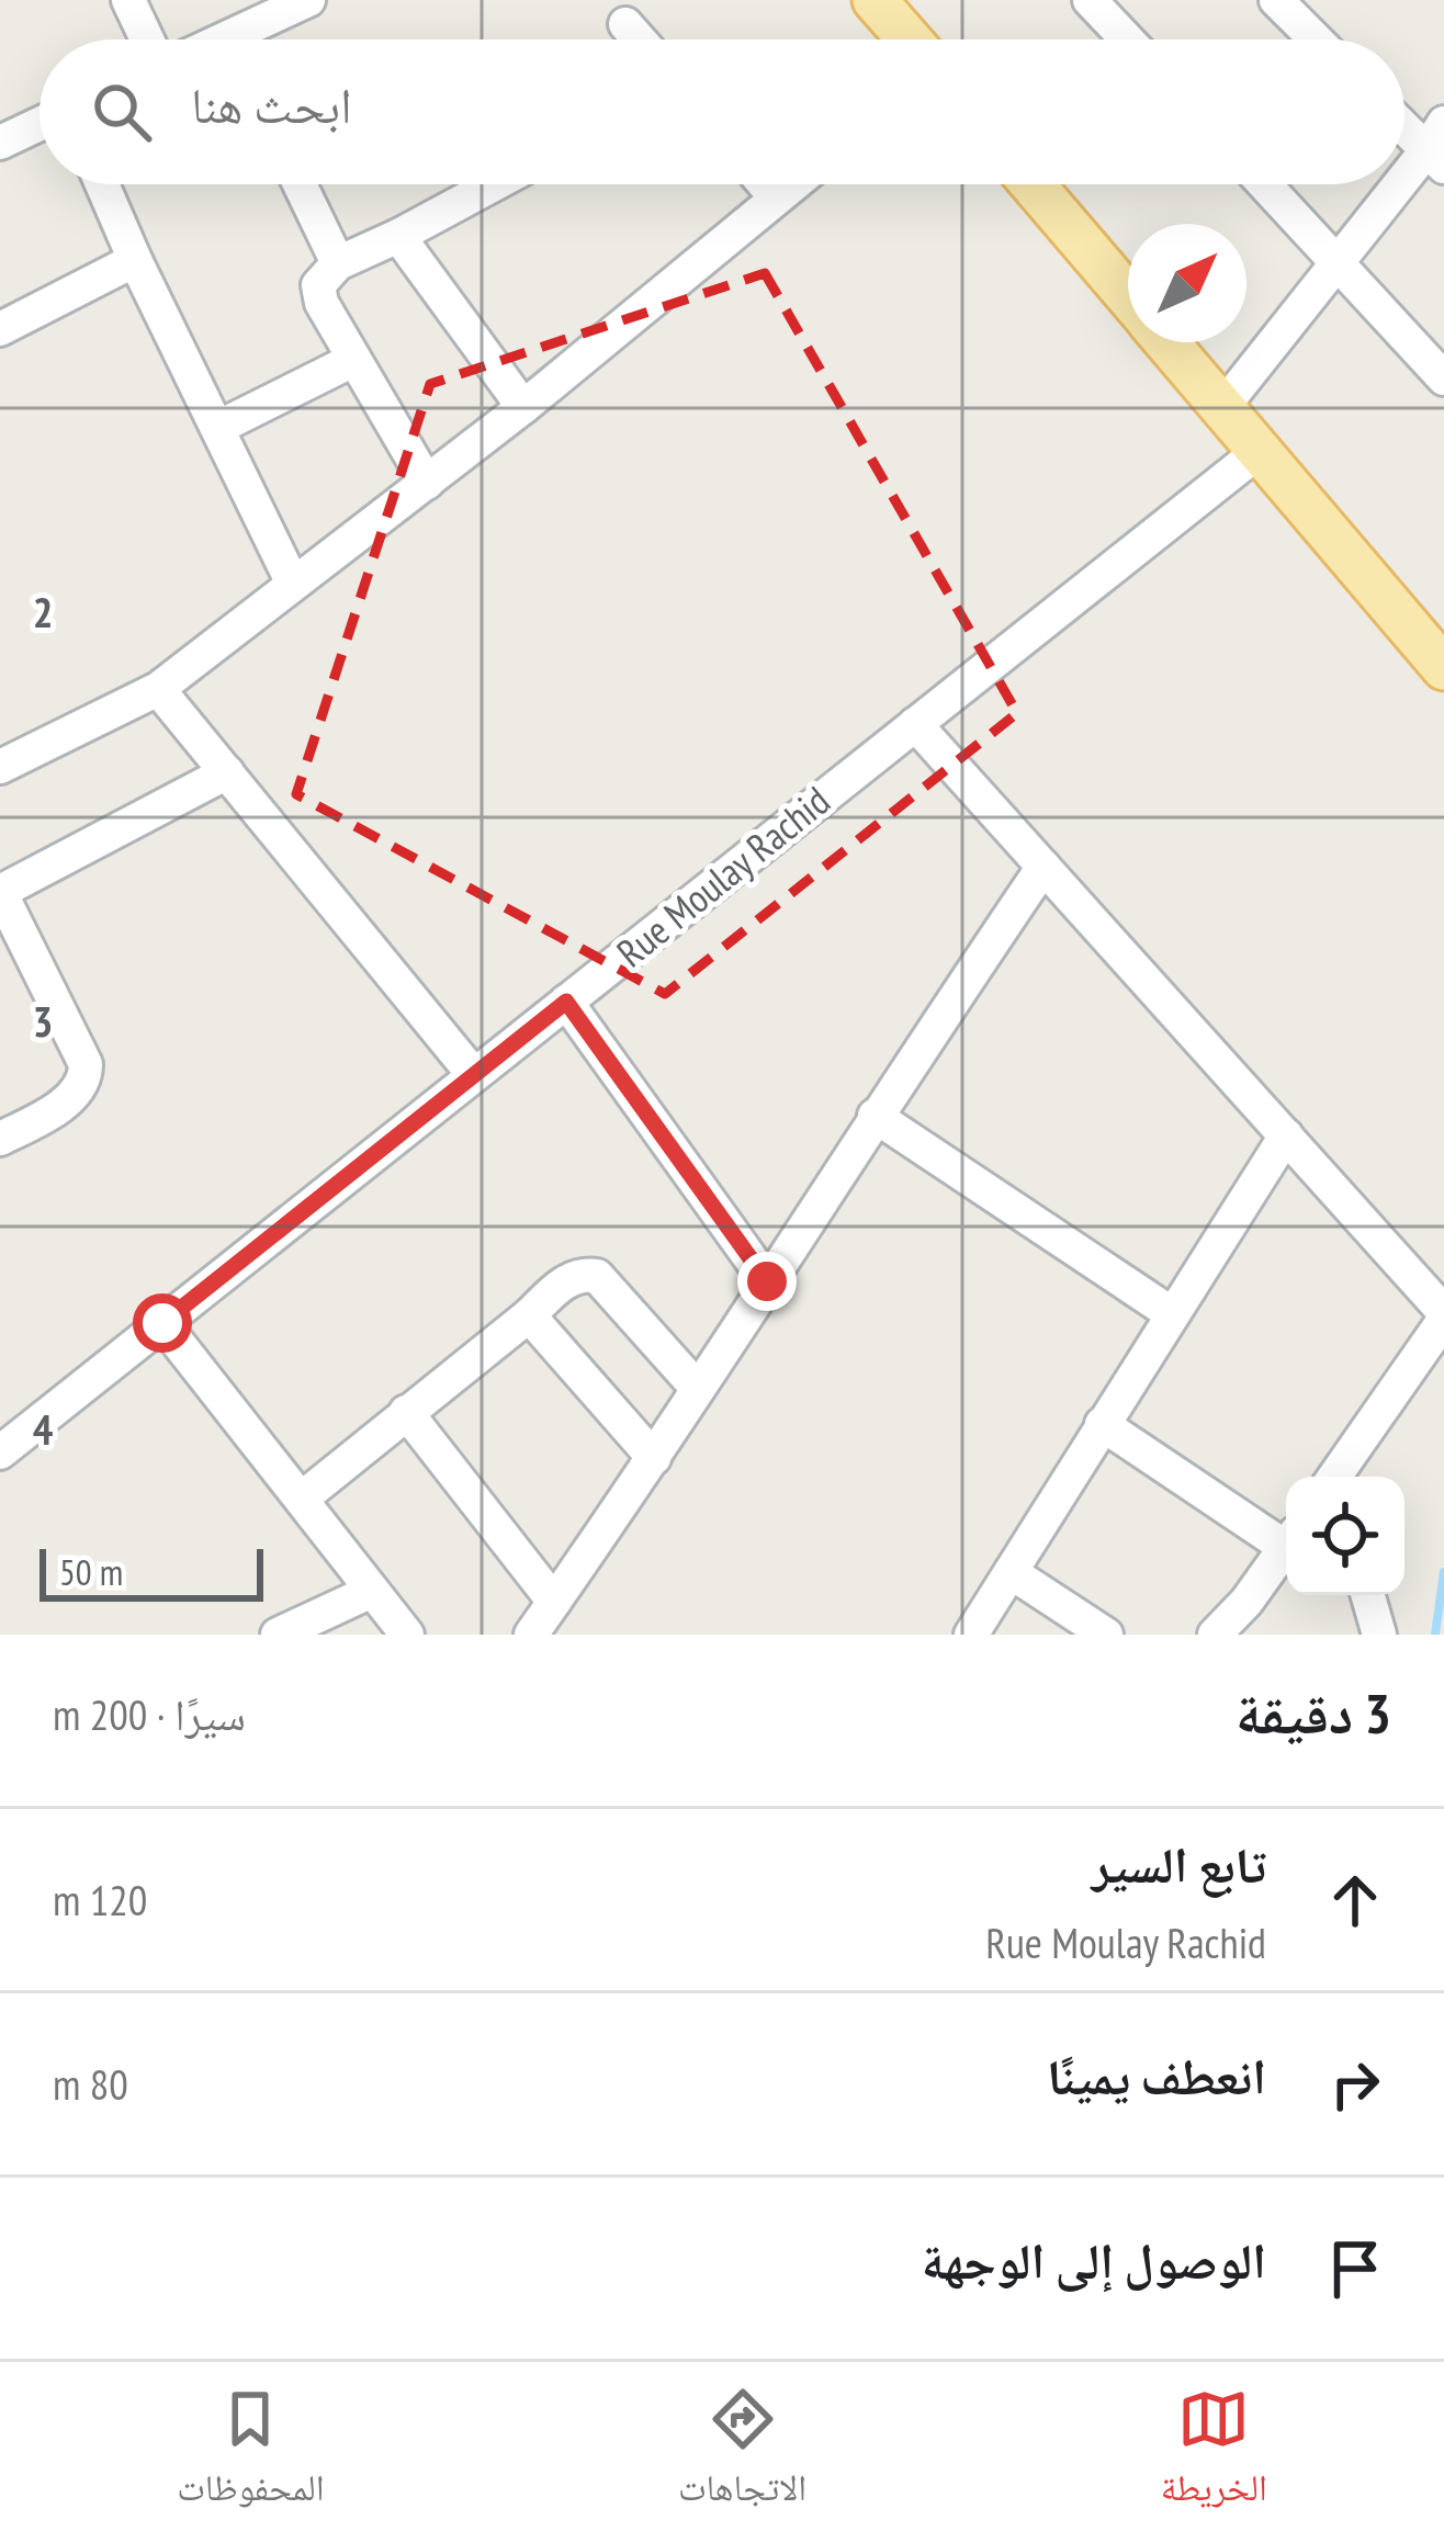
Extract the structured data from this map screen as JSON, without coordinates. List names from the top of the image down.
{
  "streets": {
    "street": ["Rue Moulay Rachid"]
  },
  "scale_bar": "50 m",
  "north": "top right",
  "page": {
    "search": "ابحث هنا",
    "scale": "50 m",
    "heading": ["3 دقيقة", "سيرًا · 200 m"],
    "list": [
      ["تابع السير", "Rue Moulay Rachid", "120 m"],
      ["انعطف يمينًا", "80 m"],
      "الوصول إلى الوجهة"
    ],
    "nav": ["الخريطة", "الاتجاهات", "المحفوظات"]
  },
  "grid": {
    "rows": ["2", "3", "4"]
  }
}
